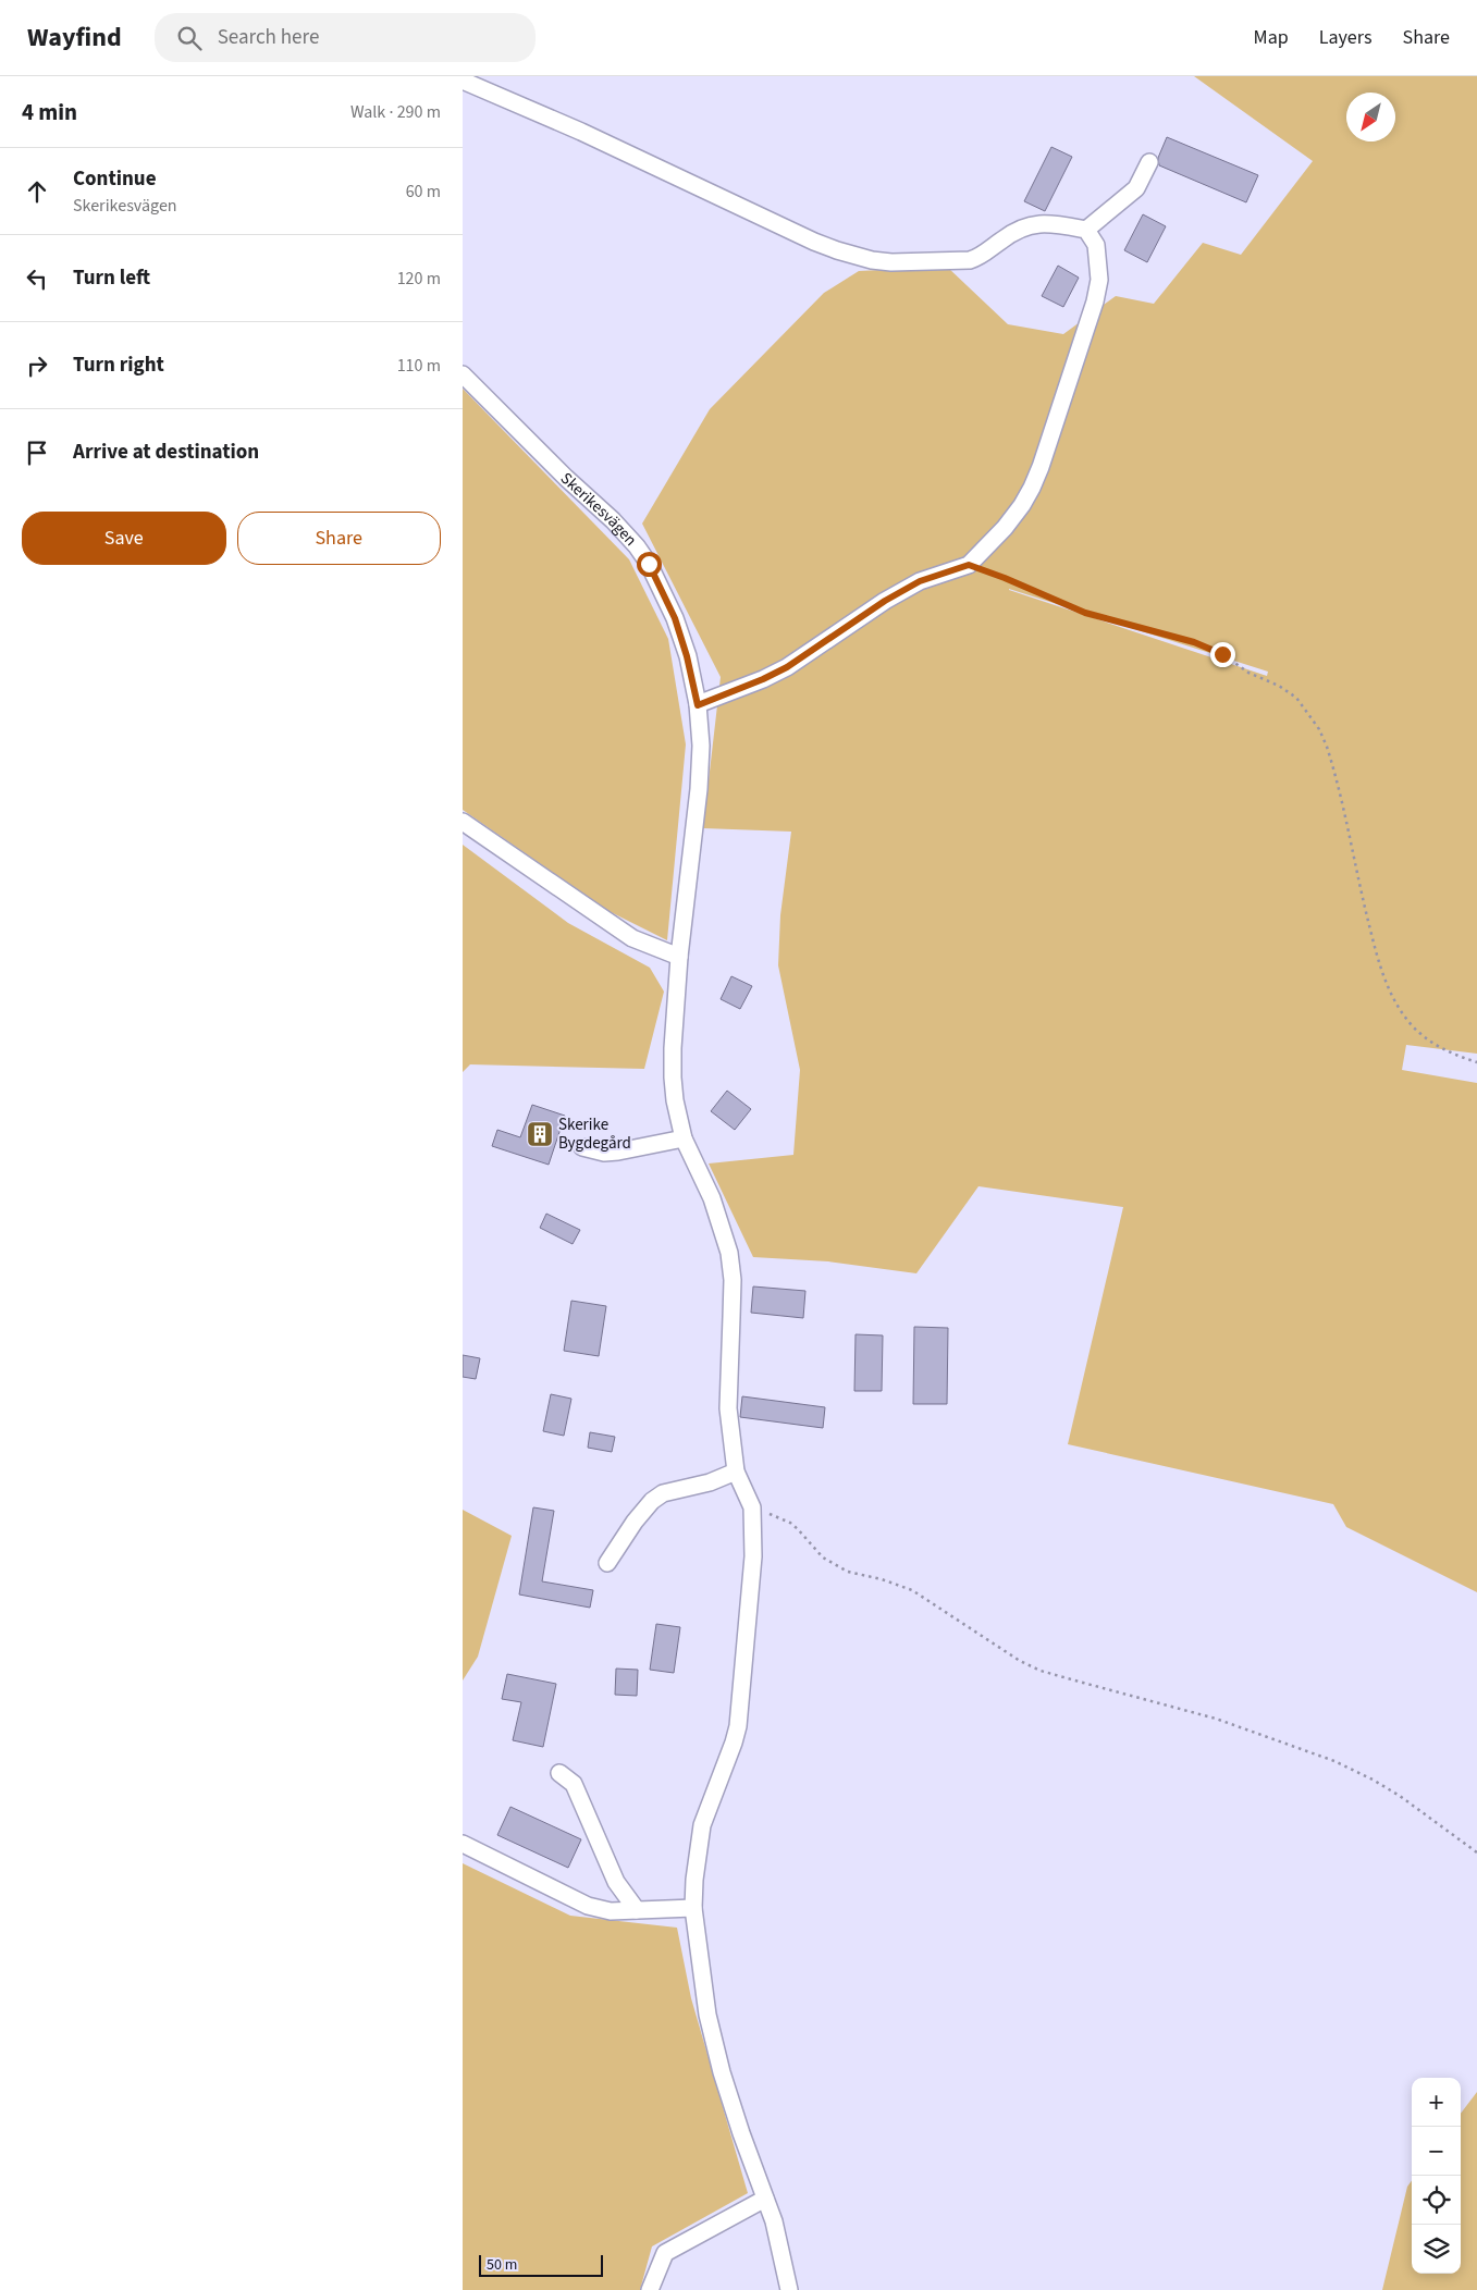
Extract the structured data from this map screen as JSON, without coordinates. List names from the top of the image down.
{
  "streets": {
    "street": ["Skerikesvägen"]
  },
  "places": {
    "building": ["Skerike Bygdegård"]
  },
  "scale_bar": "50 m",
  "north": "bottom left",
  "page": {
    "header": "Wayfind",
    "search": "Search here",
    "nav": ["Map", "Layers", "Share"],
    "heading": ["4 min", "Walk · 290 m"],
    "list": [
      ["Continue", "Skerikesvägen", "60 m"],
      ["Turn left", "120 m"],
      ["Turn right", "110 m"],
      "Arrive at destination"
    ],
    "buttons": ["Save", "Share"],
    "map_buttons": ["+", "−"],
    "scale": "50 m"
  }
}
